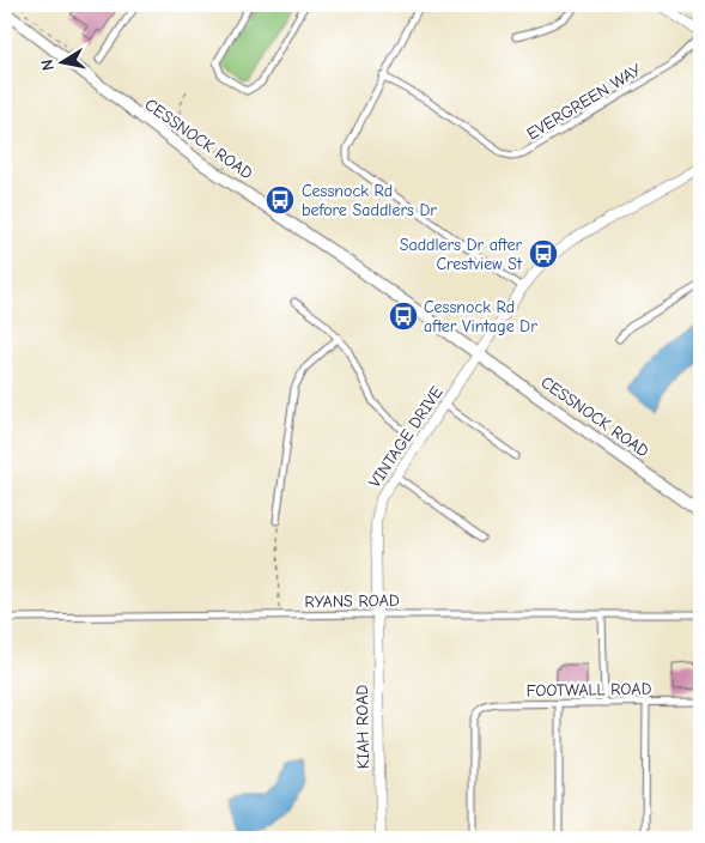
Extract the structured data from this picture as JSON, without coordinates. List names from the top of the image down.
{
  "streets": {
    "main road": ["CESSNOCK ROAD"],
    "street": [
      "EVERGREEN WAY",
      "VINTAGE DRIVE",
      "RYANS ROAD",
      "FOOTWALL ROAD",
      "KIAH ROAD"
    ]
  },
  "crossings": [
    ["CESSNOCK ROAD", "VINTAGE DRIVE"],
    ["VINTAGE DRIVE", "RYANS ROAD"],
    ["VINTAGE DRIVE", "KIAH ROAD"],
    ["RYANS ROAD", "KIAH ROAD"]
  ],
  "places": {
    "bus stop": ["Cessnock Rd before Saddlers Dr", "Saddlers Dr after Crestview St", "Cessnock Rd after Vintage Dr"]
  },
  "north": "left"
}
